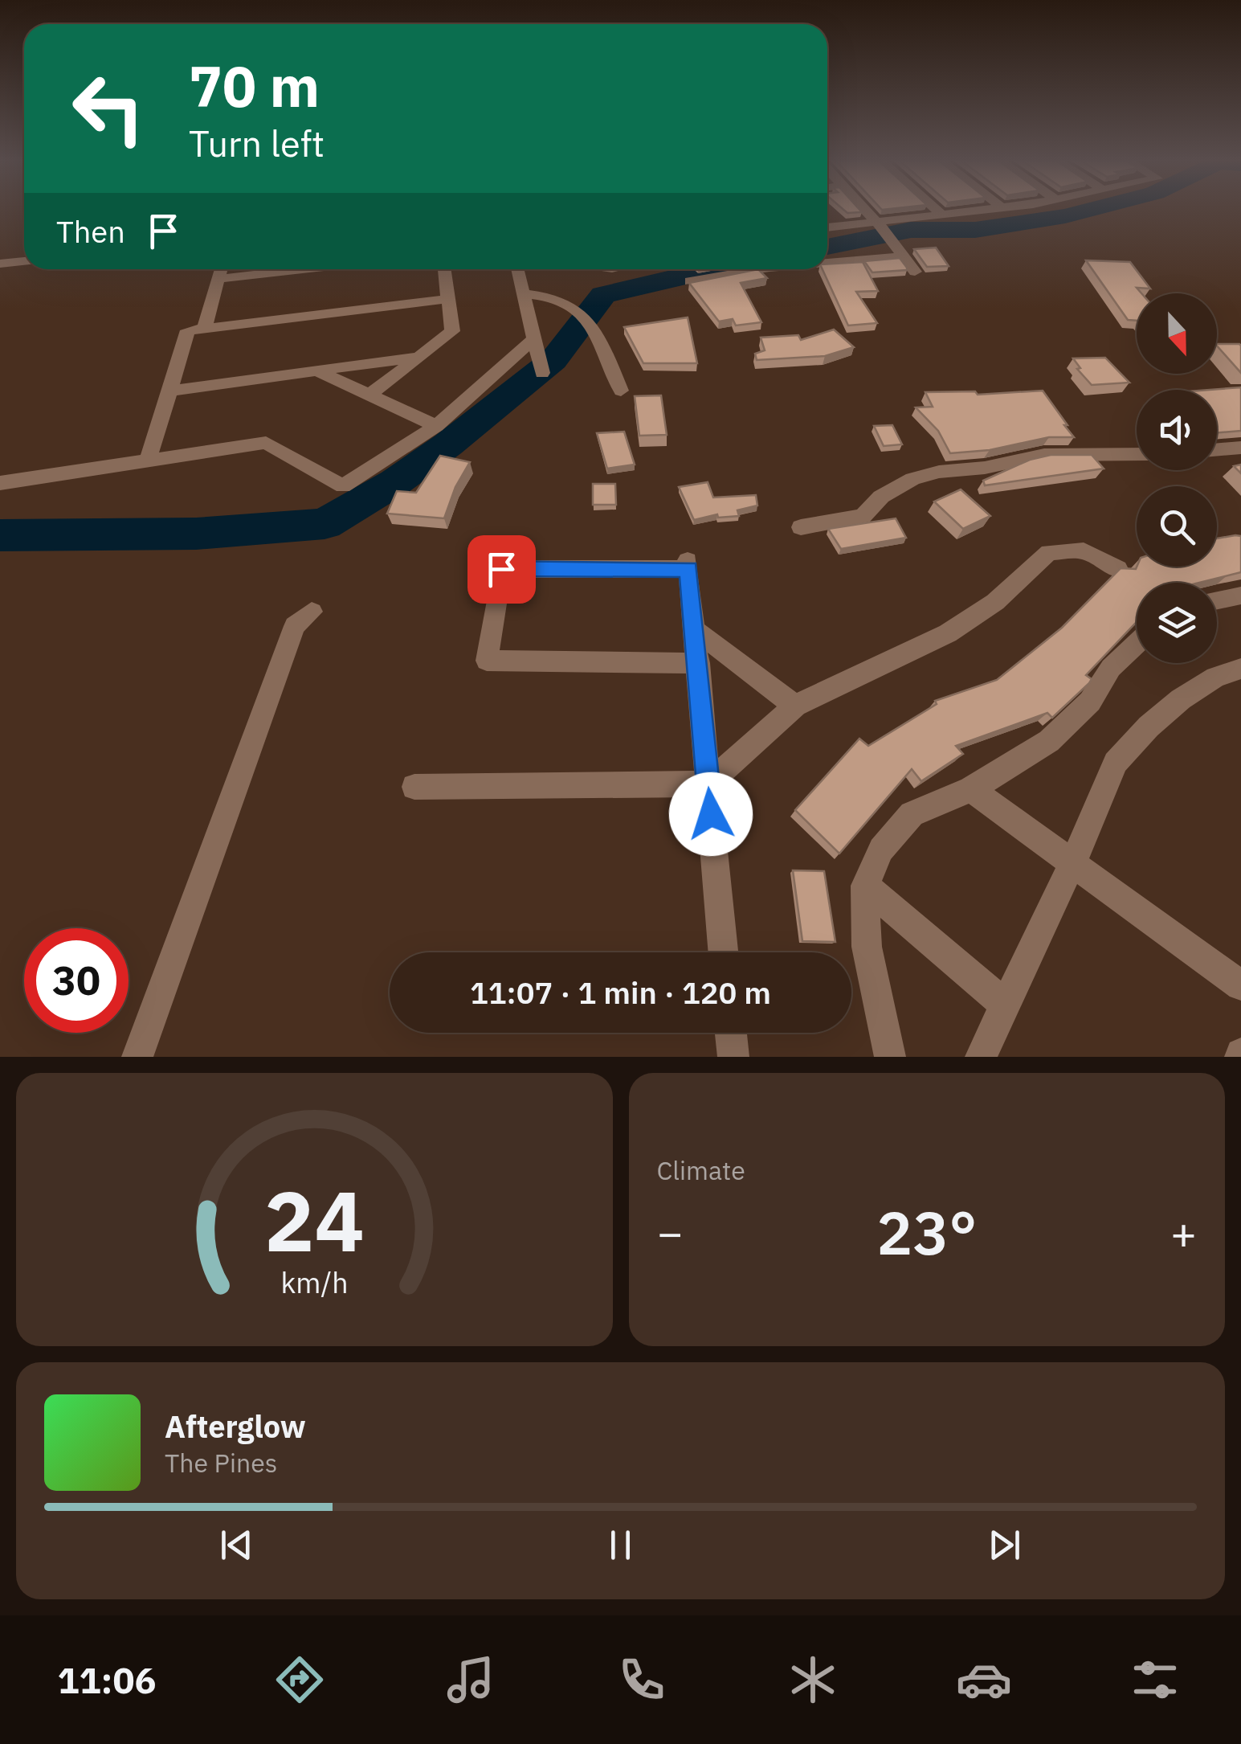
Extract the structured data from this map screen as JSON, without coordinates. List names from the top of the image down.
{
  "north": "bottom",
  "page": {
    "turn": ["70 m", "Turn left"],
    "then": "Then",
    "limit": "30",
    "trip": "11:07 · 1 min · 120 m",
    "tile": "Climate",
    "heat": ["−", "23°", "+"],
    "song": ["Afterglow", "The Pines"],
    "tabs": "11:06",
    "gauge": ["24", "km/h"]
  }
}
